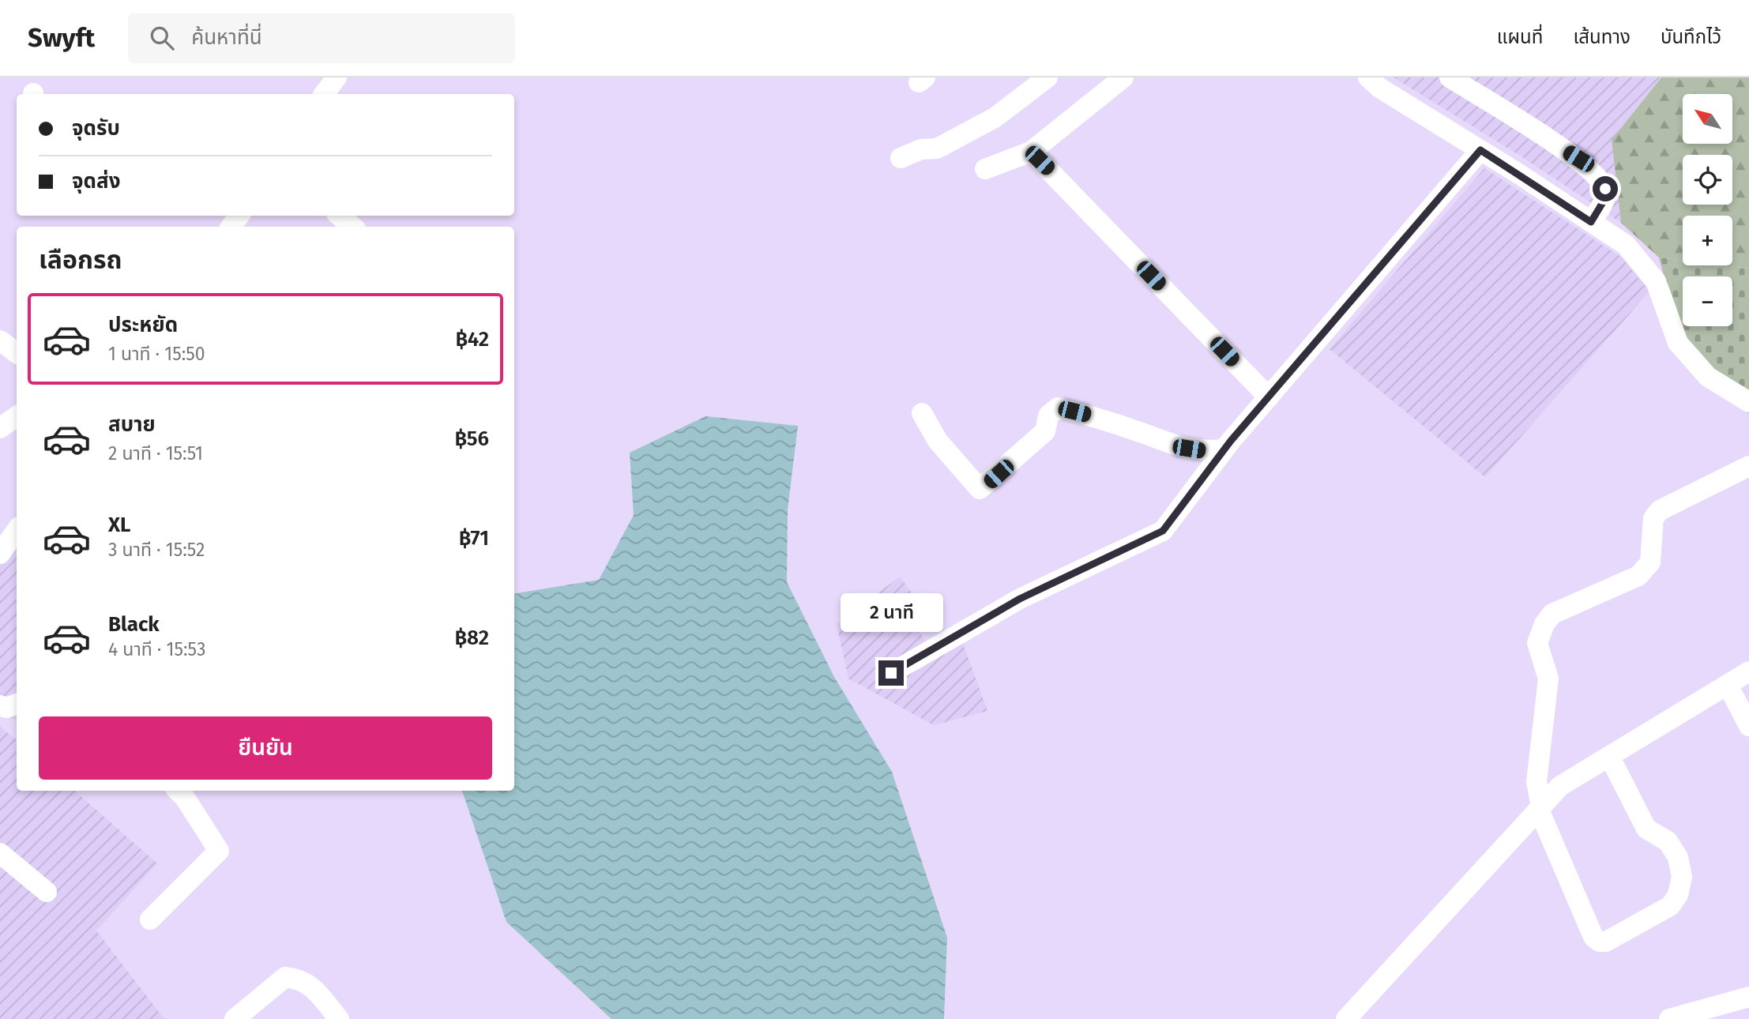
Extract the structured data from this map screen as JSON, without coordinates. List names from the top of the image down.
{
  "north": "top left",
  "page": {
    "header": "Swyft",
    "search": "ค้นหาที่นี่",
    "nav": ["แผนที่", "เส้นทาง", "บันทึกไว้"],
    "map_buttons": ["+", "−"],
    "banner": ["จุดรับ", "จุดส่ง"],
    "heading": "เลือกรถ",
    "list": [
      {
        "name": "ประหยัด",
        "note": "1 นาที · 15:50",
        "value": "฿42"
      },
      {
        "name": "สบาย",
        "note": "2 นาที · 15:51",
        "value": "฿56"
      },
      {
        "name": "XL",
        "note": "3 นาที · 15:52",
        "value": "฿71"
      },
      {
        "name": "Black",
        "note": "4 นาที · 15:53",
        "value": "฿82"
      }
    ],
    "bubble": "2 นาที",
    "buttons": "ยืนยัน"
  }
}
